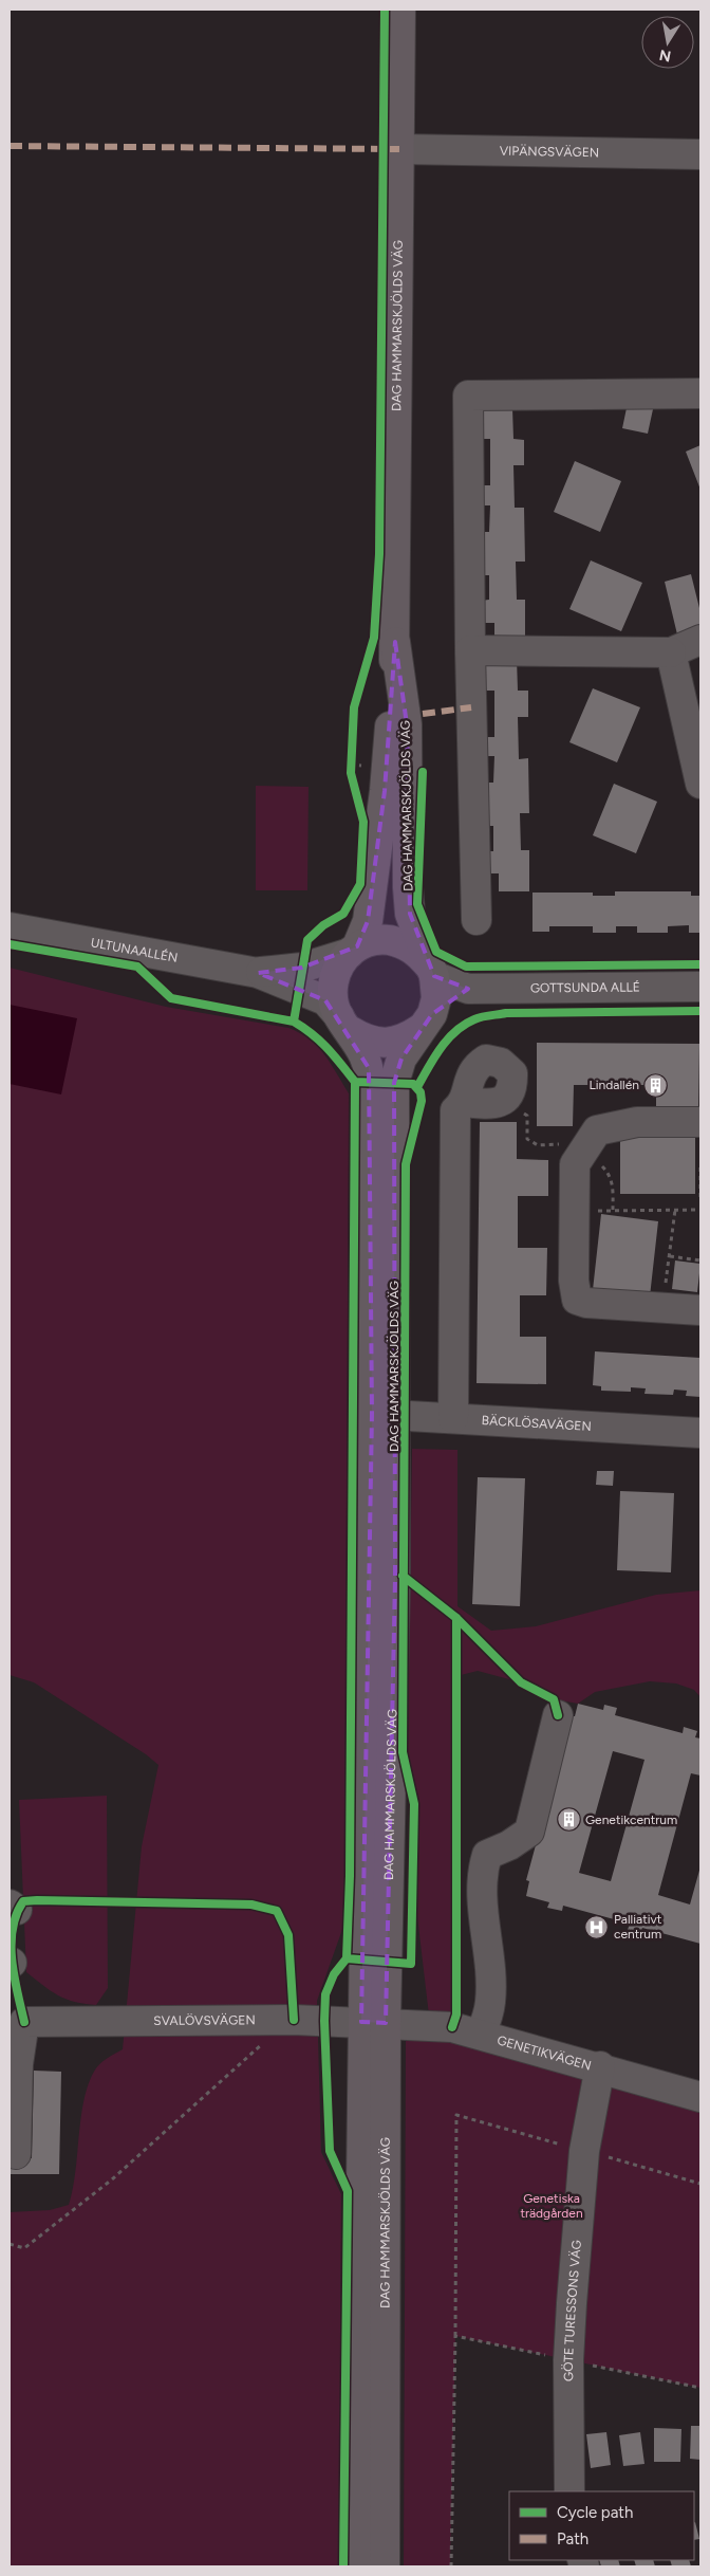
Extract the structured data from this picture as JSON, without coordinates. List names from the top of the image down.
{
  "streets": {
    "main road": ["DAG HAMMARSKJÖLDS VÄG"],
    "street": [
      "VIPÄNGSVÄGEN",
      "ULTUNAALLÉN",
      "GOTTSUNDA ALLÉ",
      "BÄCKLÖSAVÄGEN",
      "SVALÖVSVÄGEN",
      "GENETIKVÄGEN",
      "GÖTE TURESSONS VÄG"
    ]
  },
  "crossings": [
    ["VIPÄNGSVÄGEN", "DAG HAMMARSKJÖLDS VÄG"],
    ["DAG HAMMARSKJÖLDS VÄG", "ULTUNAALLÉN"],
    ["DAG HAMMARSKJÖLDS VÄG", "GOTTSUNDA ALLÉ"],
    ["DAG HAMMARSKJÖLDS VÄG", "BÄCKLÖSAVÄGEN"],
    ["DAG HAMMARSKJÖLDS VÄG", "SVALÖVSVÄGEN"],
    ["DAG HAMMARSKJÖLDS VÄG", "GENETIKVÄGEN"],
    ["ULTUNAALLÉN", "GOTTSUNDA ALLÉ"],
    ["SVALÖVSVÄGEN", "GENETIKVÄGEN"],
    ["GENETIKVÄGEN", "GÖTE TURESSONS VÄG"]
  ],
  "parks": ["Genetiska trädgården"],
  "places": {
    "building": ["Lindallén", "Genetikcentrum"],
    "hospital": ["Palliativt centrum"]
  },
  "legend": ["Cycle path", "Path"],
  "north": "bottom"
}
